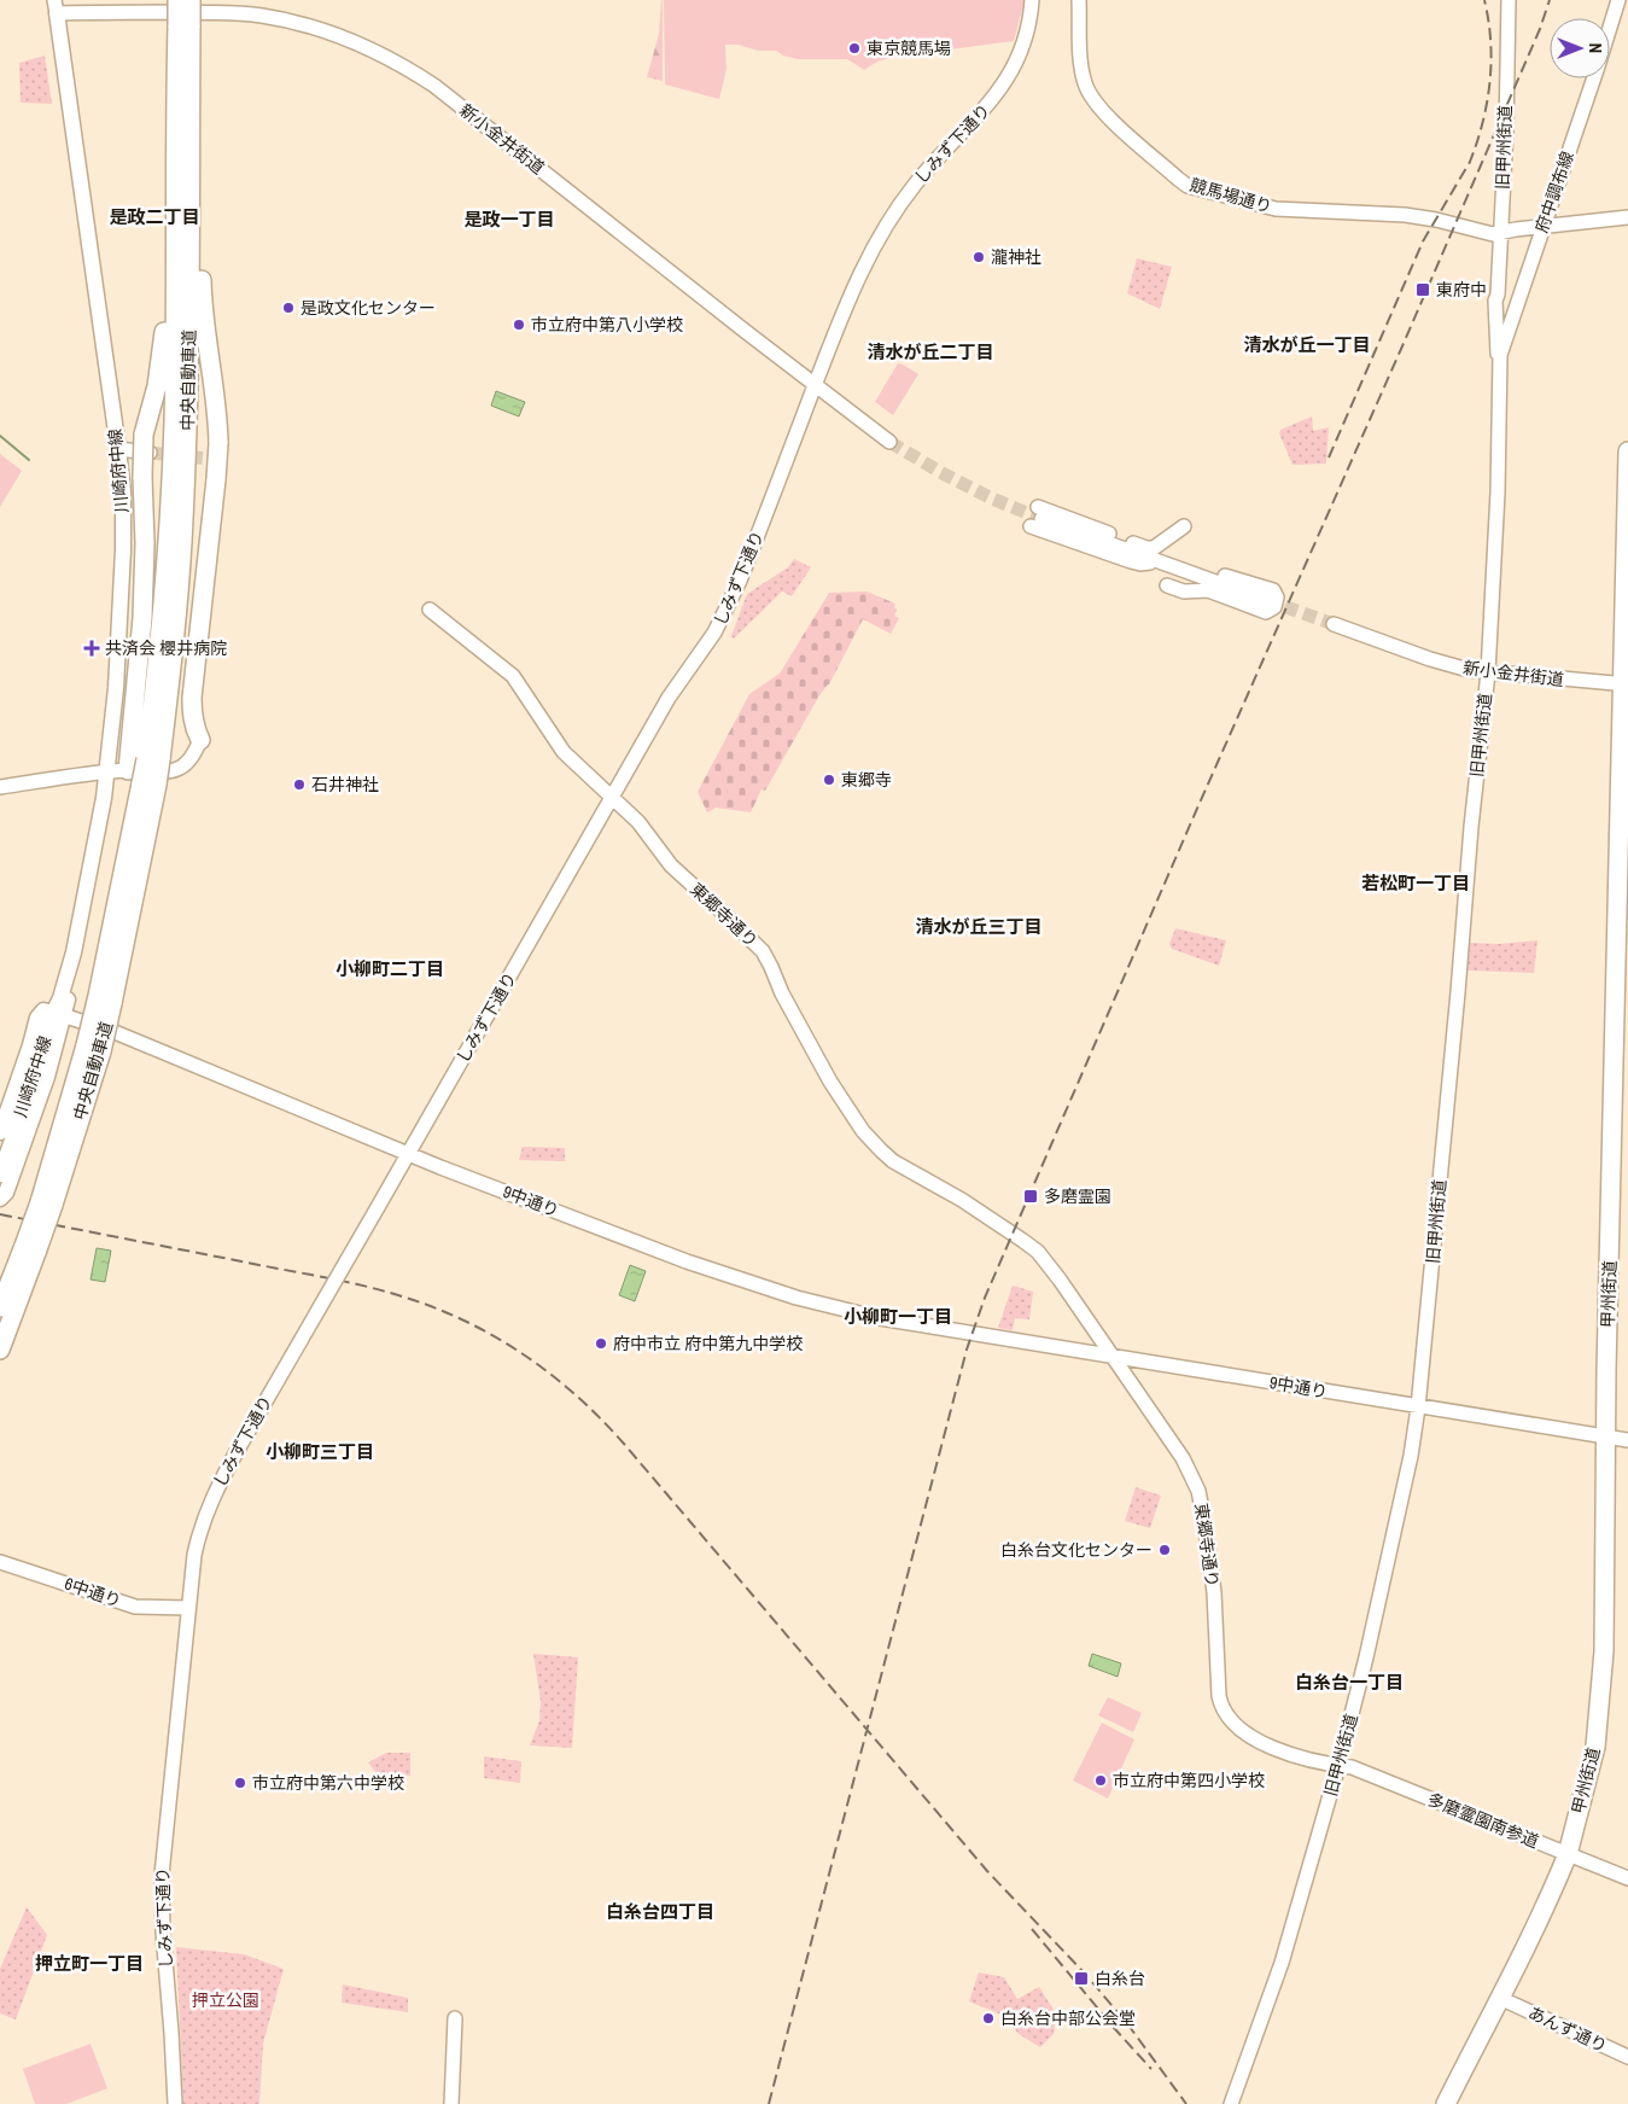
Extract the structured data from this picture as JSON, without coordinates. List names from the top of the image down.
{
  "streets": {
    "highway": ["中央自動車道", "甲州街道"],
    "main road": ["川崎府中線"],
    "street": [
      "新小金井街道",
      "しみず下通り",
      "旧甲州街道",
      "府中調布線",
      "競馬場通り",
      "東郷寺通り",
      "9中通り",
      "6中通り",
      "多磨霊園南参道",
      "あんず通り"
    ]
  },
  "crossings": [
    ["新小金井街道", "しみず下通り"],
    ["新小金井街道", "旧甲州街道"],
    ["新小金井街道", "川崎府中線"],
    ["新小金井街道", "甲州街道"],
    ["しみず下通り", "東郷寺通り"],
    ["しみず下通り", "9中通り"],
    ["しみず下通り", "6中通り"],
    ["旧甲州街道", "府中調布線"],
    ["旧甲州街道", "競馬場通り"],
    ["旧甲州街道", "東郷寺通り"],
    ["旧甲州街道", "9中通り"],
    ["旧甲州街道", "多磨霊園南参道"],
    ["府中調布線", "競馬場通り"],
    ["東郷寺通り", "9中通り"],
    ["東郷寺通り", "多磨霊園南参道"],
    ["9中通り", "甲州街道"],
    ["甲州街道", "多磨霊園南参道"],
    ["甲州街道", "あんず通り"]
  ],
  "districts": [
    "是政二丁目",
    "是政一丁目",
    "清水が丘一丁目",
    "清水が丘二丁目",
    "若松町一丁目",
    "清水が丘三丁目",
    "小柳町二丁目",
    "小柳町一丁目",
    "小柳町三丁目",
    "白糸台一丁目",
    "白糸台四丁目",
    "押立町一丁目"
  ],
  "parks": ["押立公園"],
  "places": {
    "other": [
      "東京競馬場",
      "瀧神社",
      "是政文化センター",
      "市立府中第八小学校",
      "東郷寺",
      "石井神社",
      "府中市立 府中第九中学校",
      "白糸台文化センター",
      "市立府中第四小学校",
      "市立府中第六中学校",
      "白糸台中部公会堂"
    ],
    "transit": ["東府中", "多磨霊園", "白糸台"],
    "health": ["共済会 櫻井病院"]
  },
  "north": "right"
}
